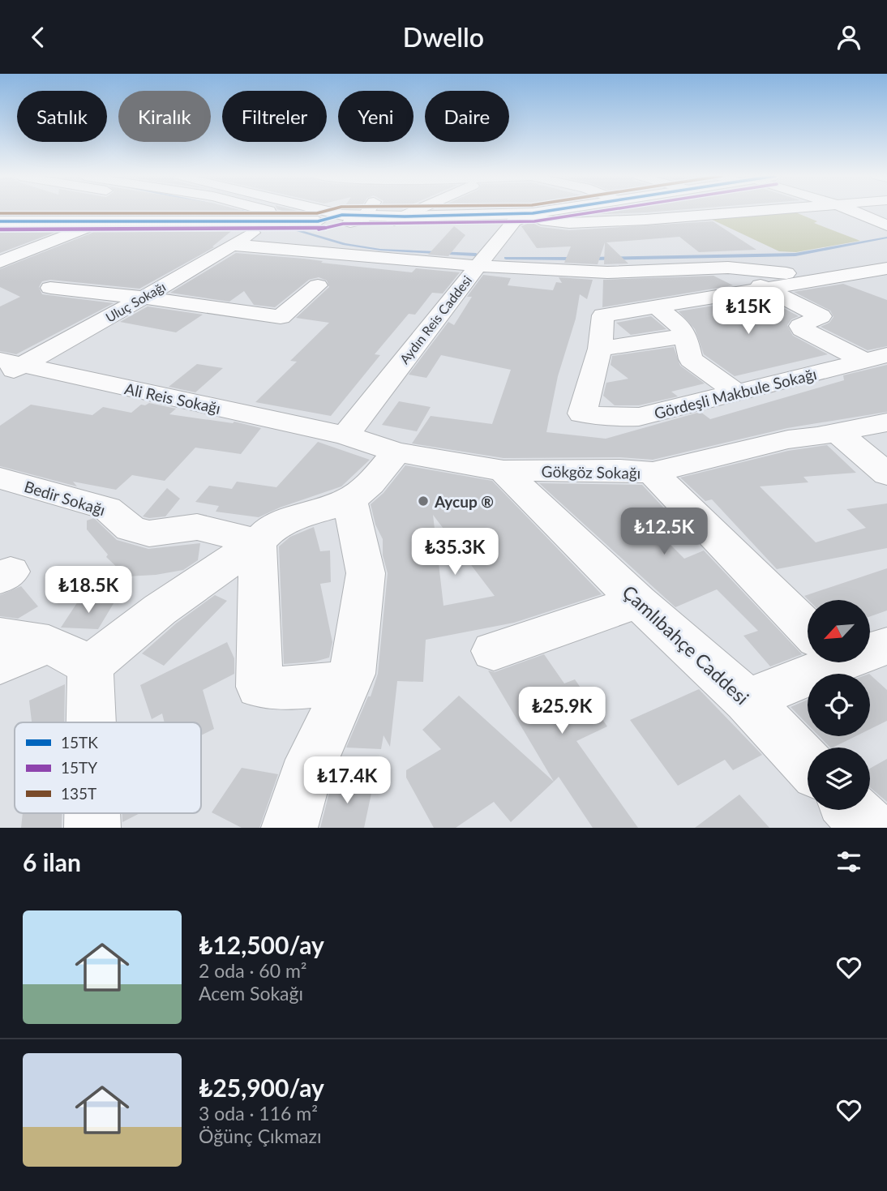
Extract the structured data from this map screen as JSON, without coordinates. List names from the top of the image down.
{
  "streets": {
    "street": [
      "Uluç Sokağı",
      "Aydın Reis Caddesi",
      "Gördeşli Makbule Sokağı",
      "Ali Reis Sokağı",
      "Gökgöz Sokağı",
      "Bedir Sokağı",
      "Çamlıbahçe Caddesi"
    ]
  },
  "crossings": [
    ["Uluç Sokağı", "Ali Reis Sokağı"],
    ["Aydın Reis Caddesi", "Ali Reis Sokağı"],
    ["Aydın Reis Caddesi", "Gökgöz Sokağı"],
    ["Ali Reis Sokağı", "Gökgöz Sokağı"],
    ["Gökgöz Sokağı", "Çamlıbahçe Caddesi"]
  ],
  "places": ["Aycup ®"],
  "lines": ["transit line 15TK", "transit line 15TY", "transit line 135T"],
  "legend": ["15TK", "15TY", "135T"],
  "north": "bottom left",
  "page": {
    "header": "Dwello",
    "chip": [
      "Satılık",
      "Kiralık",
      "Filtreler",
      "Yeni",
      "Daire"
    ],
    "price": [
      "₺15K",
      "₺12.5K",
      "₺35.3K",
      "₺18.5K",
      "₺25.9K",
      "₺17.4K"
    ],
    "heading": "6 ilan",
    "list": [
      {
        "name": "₺12,500/ay",
        "note": "2 oda · 60 m² · Acem Sokağı"
      },
      {
        "name": "₺25,900/ay",
        "note": "3 oda · 116 m² · Öğünç Çıkmazı"
      }
    ]
  }
}
